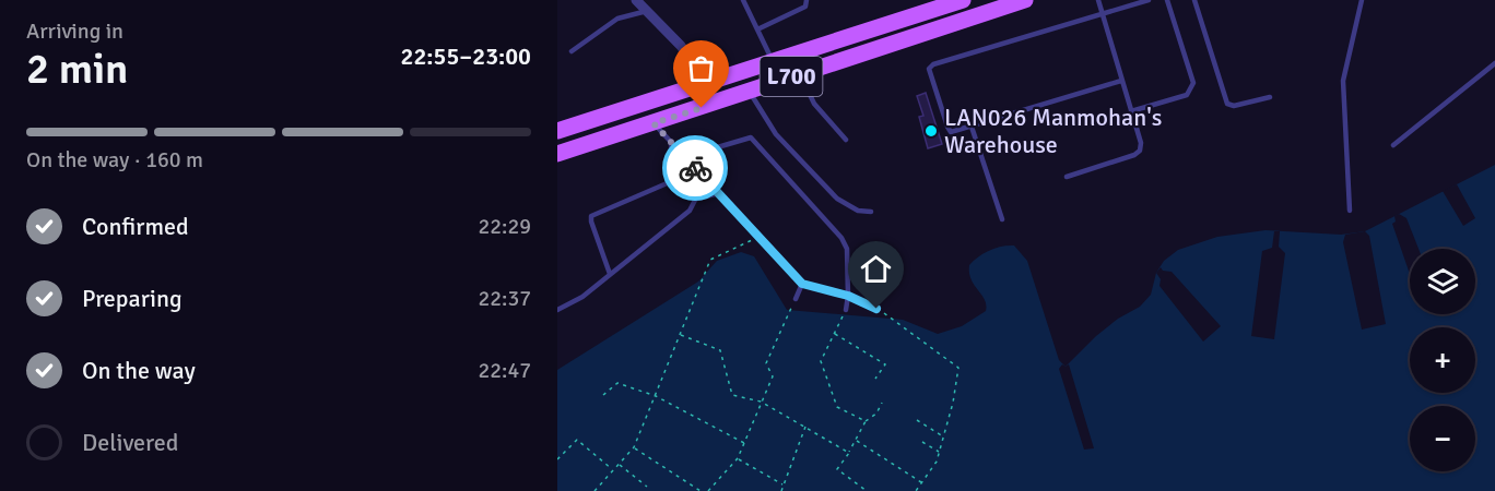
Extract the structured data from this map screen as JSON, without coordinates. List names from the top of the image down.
{
  "streets": {
    "main road": ["L700"]
  },
  "places": ["LAN026 Manmohan's Warehouse"],
  "page": {
    "heading": ["2 min", "Arriving in", "22:55–23:00"],
    "bar": "On the way · 160 m",
    "list": [
      ["Confirmed", "22:29"],
      ["Preparing", "22:37"],
      ["On the way", "22:47"],
      "Delivered"
    ],
    "map_buttons": ["+", "−"]
  }
}
